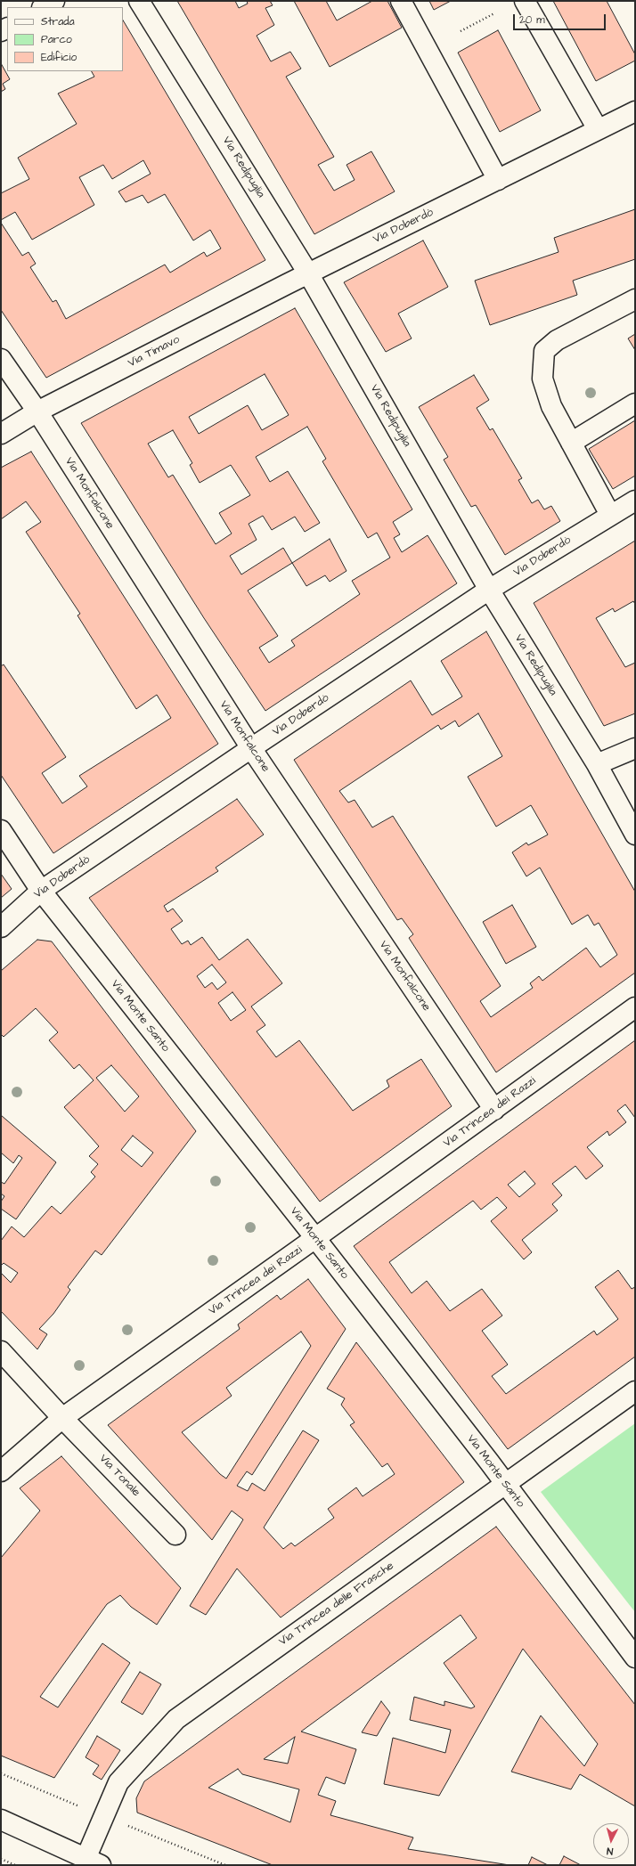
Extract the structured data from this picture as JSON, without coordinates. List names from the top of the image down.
{
  "streets": {
    "street": [
      "Via Redipuglia",
      "Via Doberdò",
      "Via Timavo",
      "Via Monfalcone",
      "Via Monte Santo",
      "Via Trincea dei Razzi",
      "Via Tonale",
      "Via Trincea delle Frasche"
    ]
  },
  "crossings": [
    ["Via Redipuglia", "Via Doberdò"],
    ["Via Redipuglia", "Via Timavo"],
    ["Via Doberdò", "Via Timavo"],
    ["Via Doberdò", "Via Monfalcone"],
    ["Via Doberdò", "Via Monte Santo"],
    ["Via Timavo", "Via Monfalcone"],
    ["Via Monfalcone", "Via Trincea dei Razzi"],
    ["Via Monte Santo", "Via Trincea dei Razzi"],
    ["Via Monte Santo", "Via Trincea delle Frasche"],
    ["Via Trincea dei Razzi", "Via Tonale"]
  ],
  "legend": ["Strada", "Parco", "Edificio"],
  "scale_bar": "20 m",
  "north": "bottom"
}
